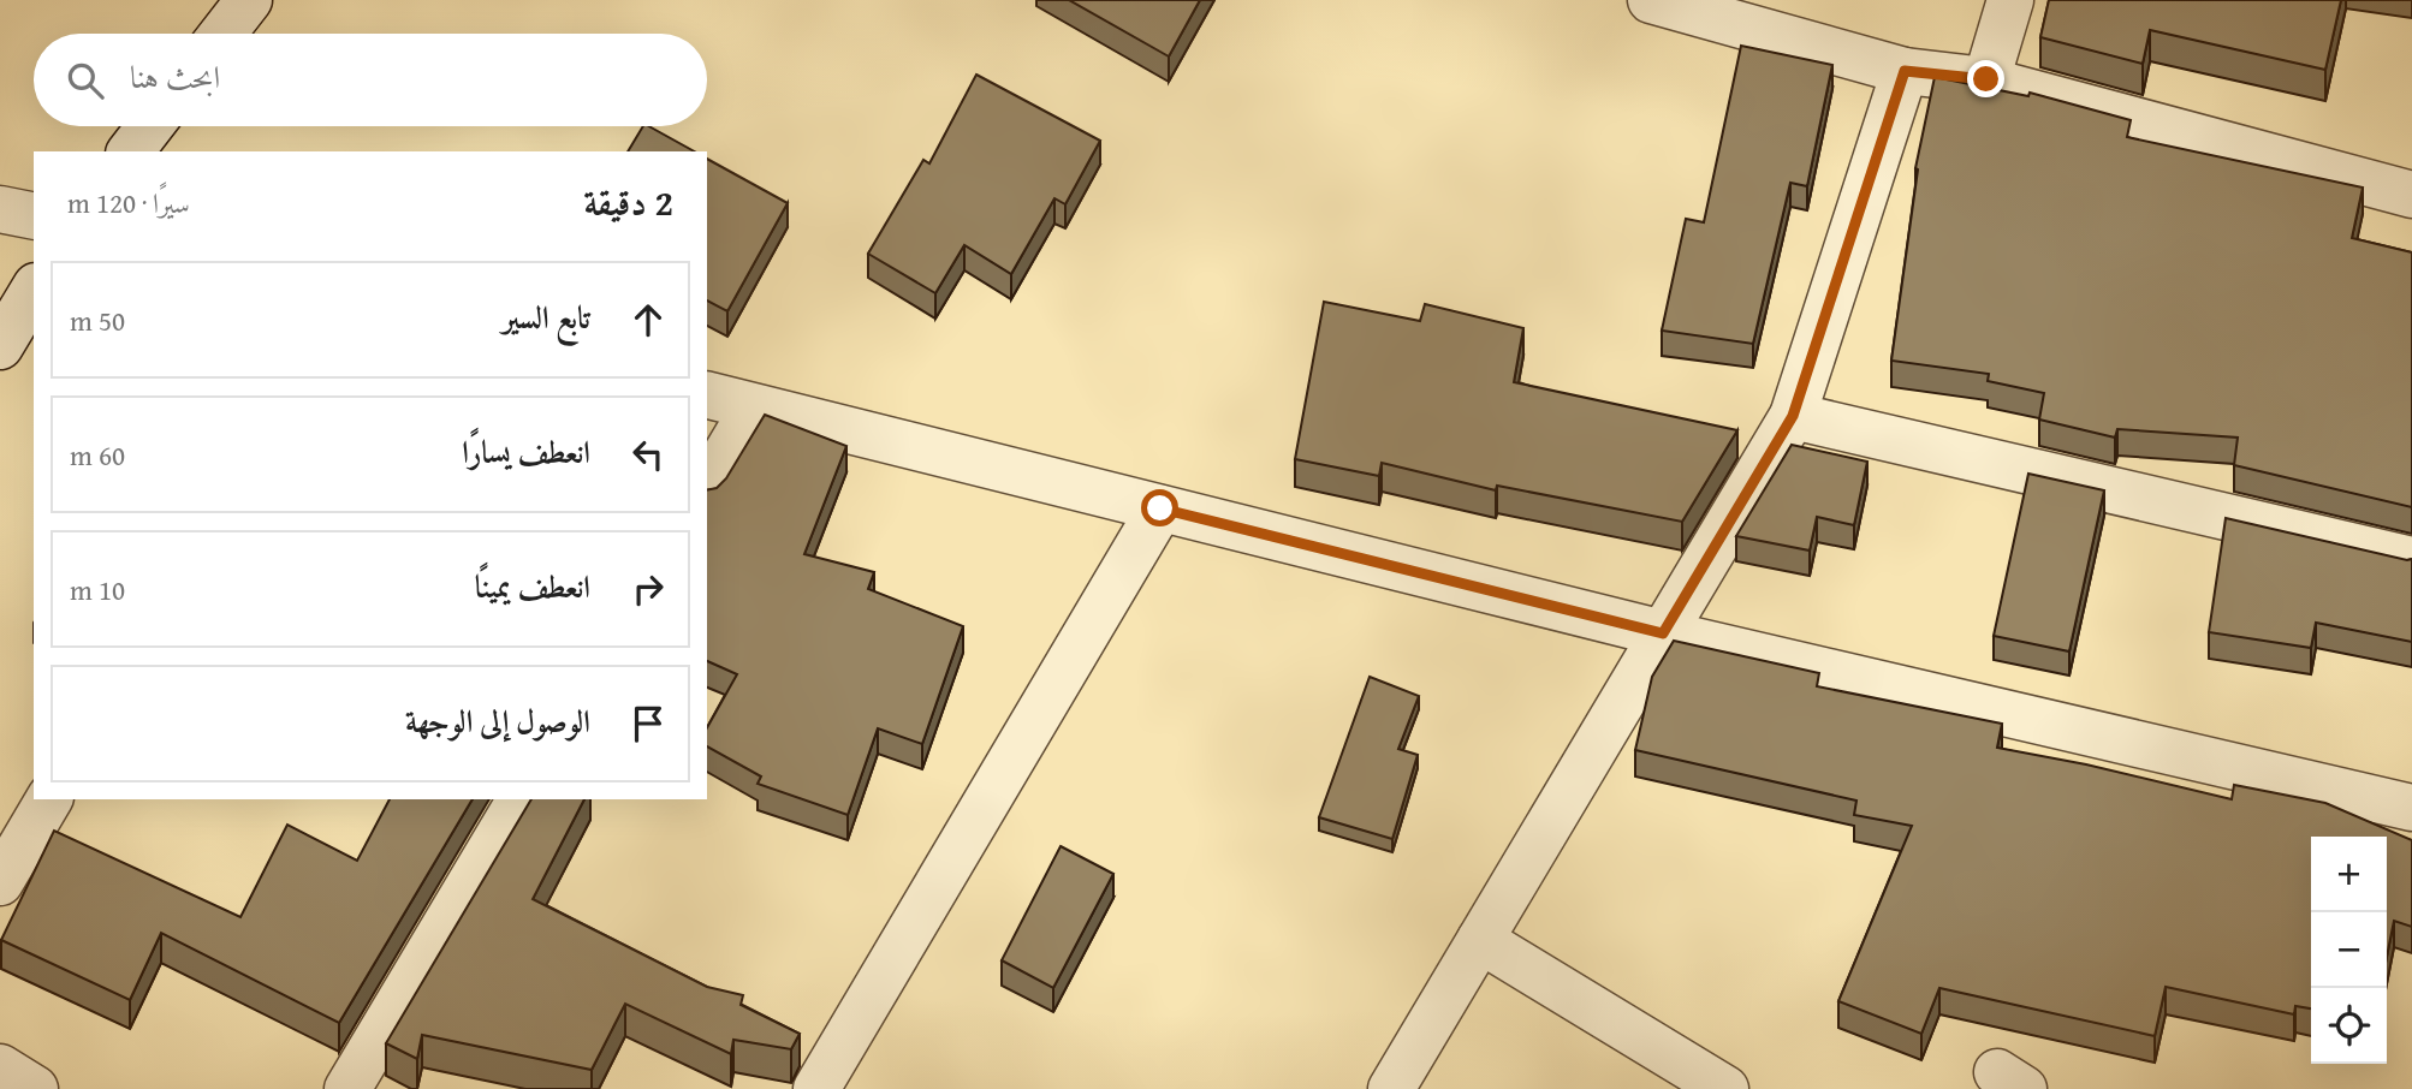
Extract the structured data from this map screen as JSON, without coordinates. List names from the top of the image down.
{
  "page": {
    "search": "ابحث هنا",
    "heading": ["2 دقيقة", "سيرًا · 120 m"],
    "list": [
      ["تابع السير", "50 m"],
      ["انعطف يسارًا", "60 m"],
      ["انعطف يمينًا", "10 m"],
      "الوصول إلى الوجهة"
    ],
    "map_buttons": ["+", "−"]
  }
}
